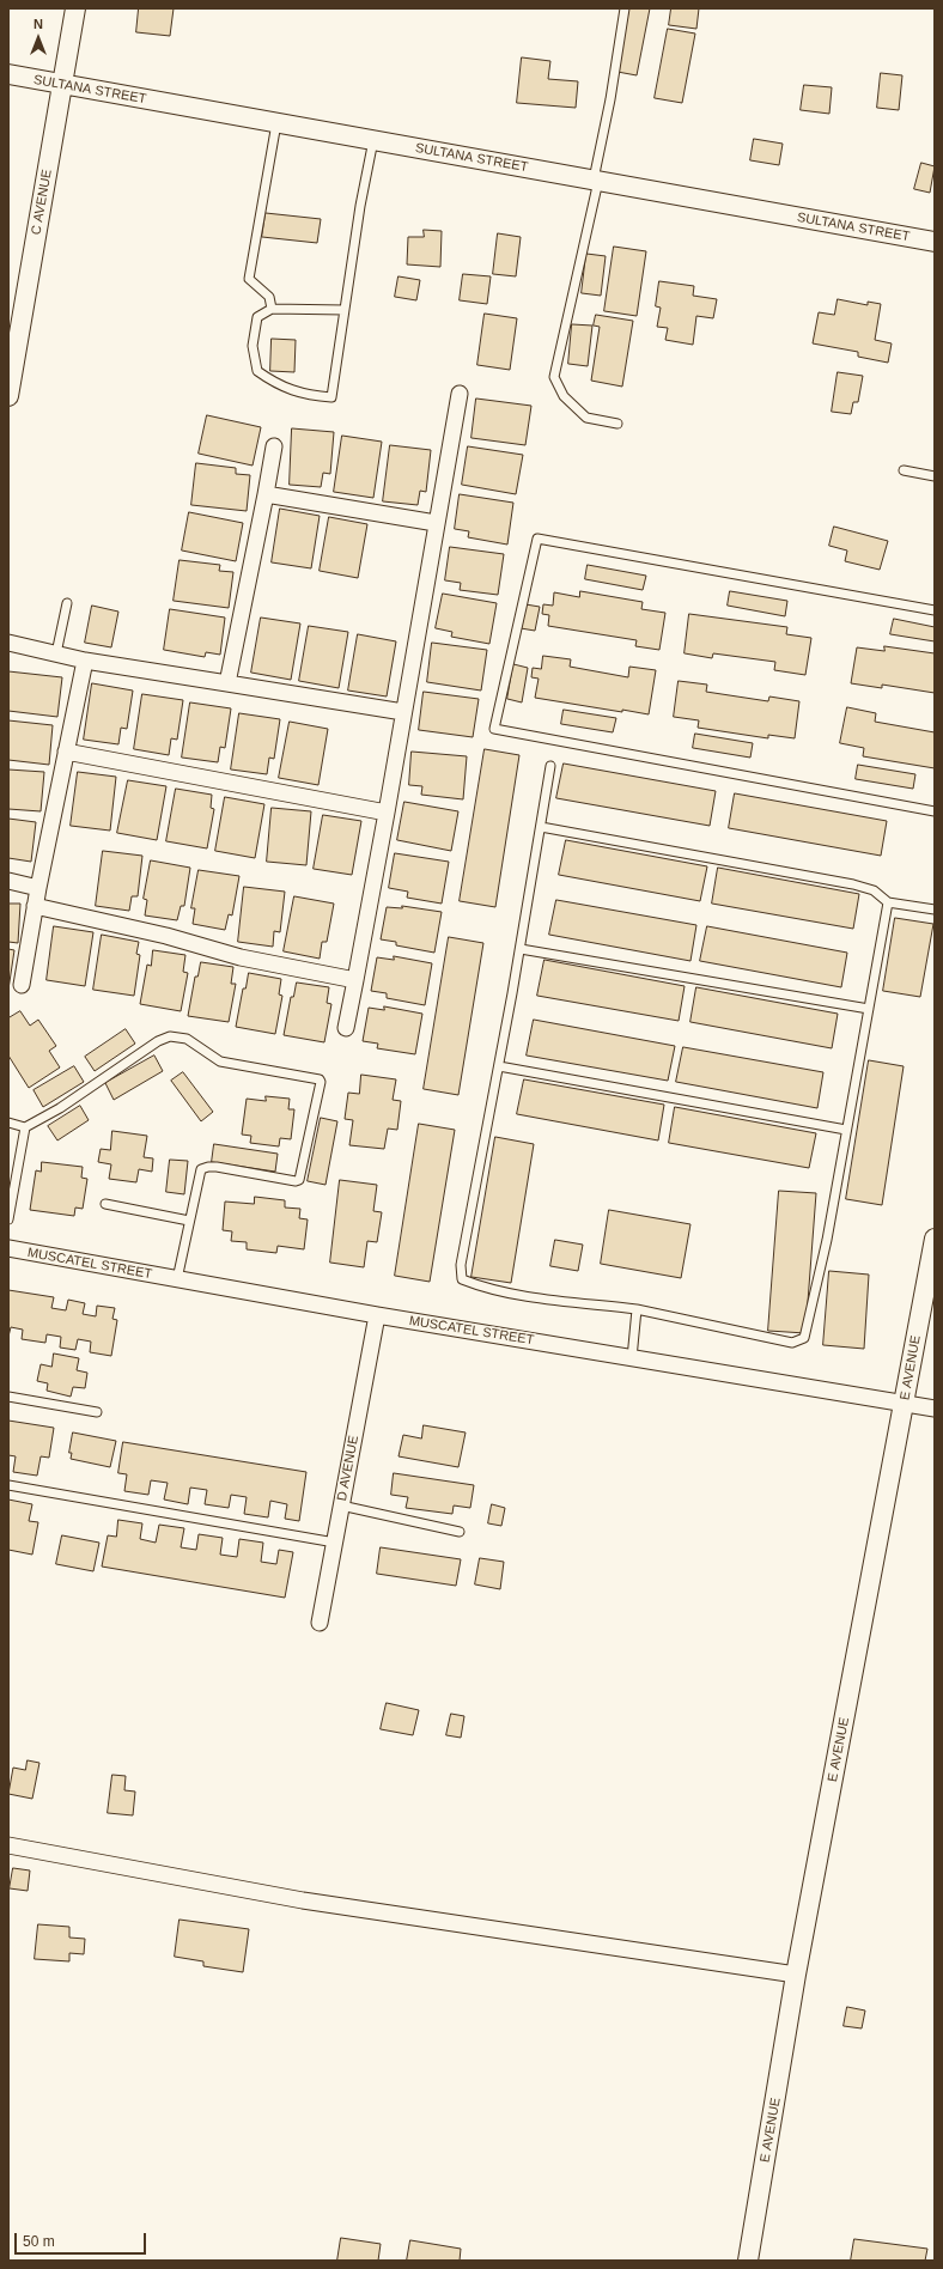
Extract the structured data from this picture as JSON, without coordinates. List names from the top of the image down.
{
  "streets": {
    "street": [
      "SULTANA STREET",
      "C AVENUE",
      "MUSCATEL STREET",
      "E AVENUE",
      "D AVENUE"
    ]
  },
  "crossings": [
    ["SULTANA STREET", "C AVENUE"],
    ["MUSCATEL STREET", "E AVENUE"],
    ["MUSCATEL STREET", "D AVENUE"]
  ],
  "scale_bar": "50 m",
  "north": "top"
}
